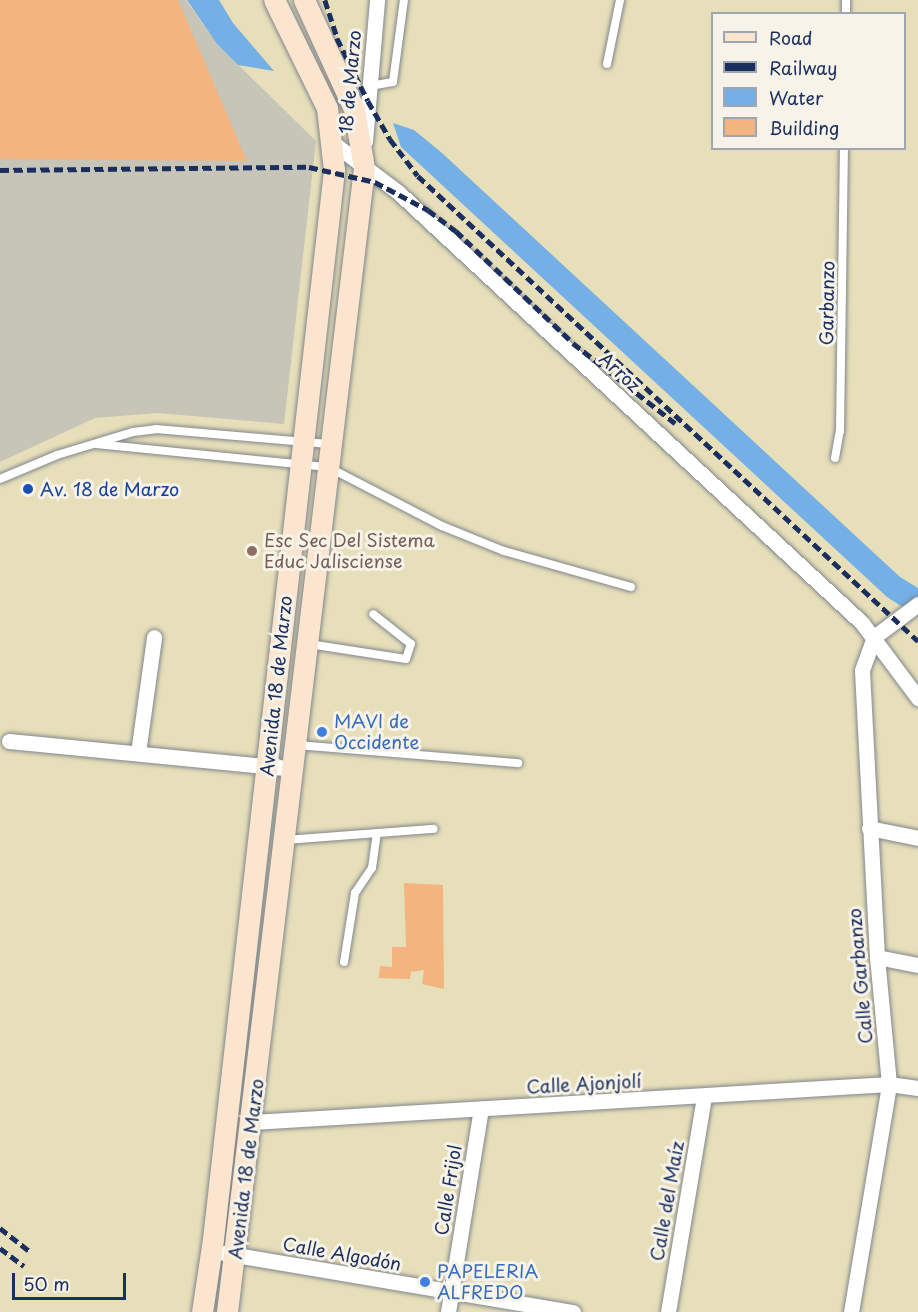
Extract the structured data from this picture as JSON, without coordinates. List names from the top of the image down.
{
  "streets": {
    "street": [
      "18 de Marzo",
      "Arroz",
      "Avenida 18 de Marzo",
      "Calle Garbanzo",
      "Calle Ajonjolí",
      "Calle Frijol",
      "Calle del Maíz",
      "Calle Algodón"
    ],
    "lane": ["Garbanzo"]
  },
  "crossings": [
    ["18 de Marzo", "Arroz"],
    ["18 de Marzo", "Avenida 18 de Marzo"],
    ["Arroz", "Avenida 18 de Marzo"],
    ["Arroz", "Calle Garbanzo"],
    ["Avenida 18 de Marzo", "Calle Ajonjolí"],
    ["Avenida 18 de Marzo", "Calle Algodón"],
    ["Calle Garbanzo", "Calle Ajonjolí"],
    ["Calle Ajonjolí", "Calle Frijol"],
    ["Calle Ajonjolí", "Calle del Maíz"],
    ["Calle Frijol", "Calle Algodón"]
  ],
  "places": [
    "Av. 18 de Marzo",
    "Esc Sec Del Sistema Educ Jalisciense",
    "MAVI de Occidente",
    "PAPELERIA ALFREDO"
  ],
  "legend": [
    "Road",
    "Railway",
    "Water",
    "Building"
  ],
  "scale_bar": "50 m"
}
